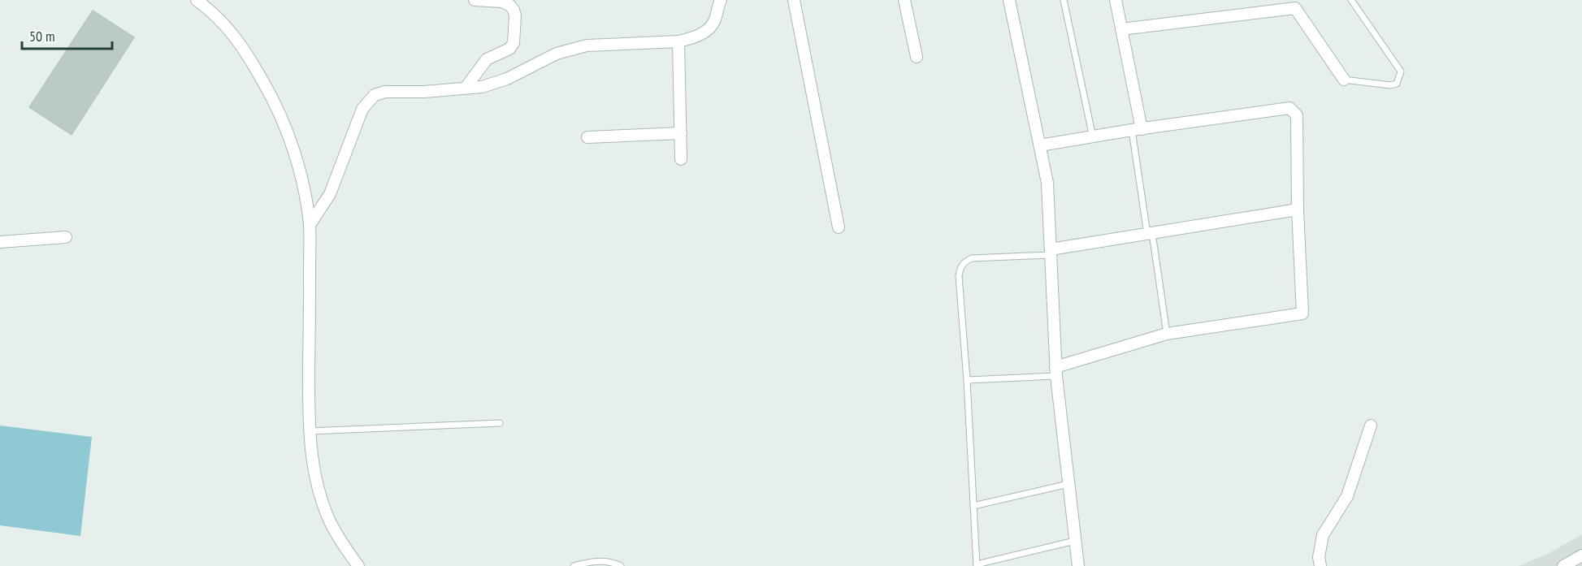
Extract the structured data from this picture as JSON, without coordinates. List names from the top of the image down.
{
  "scale_bar": "50 m"
}
